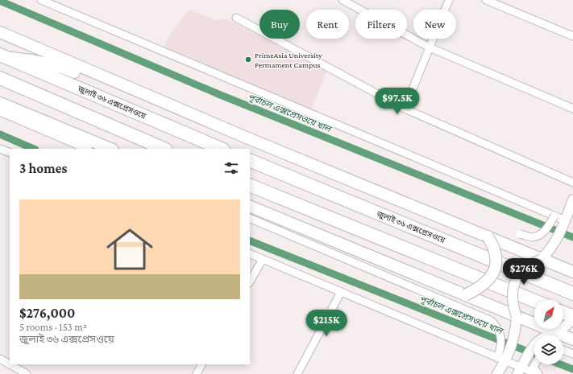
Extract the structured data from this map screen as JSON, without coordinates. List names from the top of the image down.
{
  "streets": {
    "highway": ["জুলাই ৩৬ এক্সপ্রেসওয়ে"]
  },
  "water": ["পূর্বাচল এক্সপ্রেসওয়ে খাল"],
  "places": ["PrimeAsia University Permament Campus"],
  "north": "top right",
  "page": {
    "chip": [
      "Buy",
      "Rent",
      "Filters",
      "New"
    ],
    "price": ["$97.5K", "$276K", "$215K"],
    "heading": "3 homes",
    "list": [
      {
        "name": "$276,000",
        "note": "5 rooms · 153 m² · জুলাই ৩৬ এক্সপ্রেসওয়ে"
      }
    ]
  }
}
